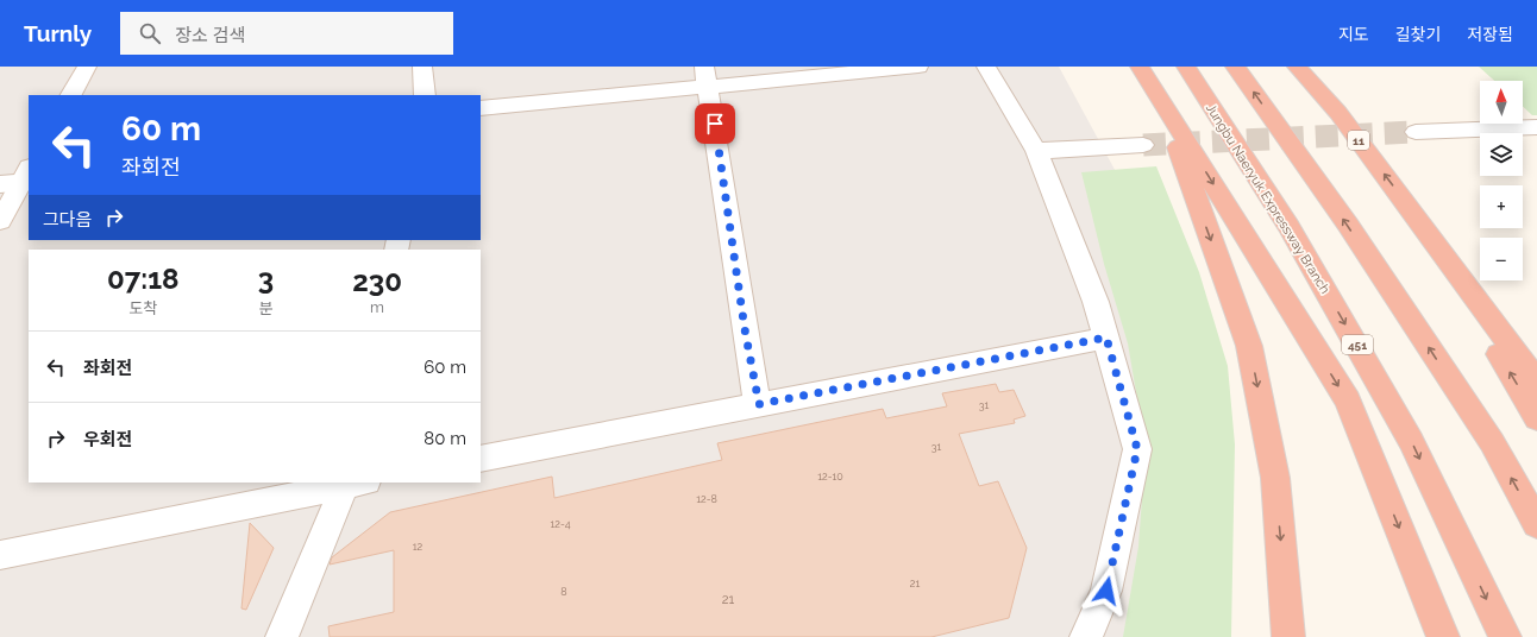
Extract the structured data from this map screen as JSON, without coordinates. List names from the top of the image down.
{
  "streets": {
    "highway": ["11", "Jungbu Naeryuk Expressway Branch", "451"]
  },
  "house_numbers": [
    "31",
    "31",
    "12-10",
    "12-8",
    "12-4",
    "12",
    "21",
    "8",
    "21"
  ],
  "north": "top",
  "page": {
    "header": "Turnly",
    "search": "장소 검색",
    "nav": ["지도", "길찾기", "저장됨"],
    "map_buttons": ["+", "−"],
    "turn": ["60 m", "좌회전"],
    "then": "그다음",
    "eta": [
      "07:18",
      "도착",
      "3",
      "분",
      "230",
      "m"
    ],
    "list": [
      {
        "name": "좌회전",
        "value": "60 m"
      },
      {
        "name": "우회전",
        "value": "80 m"
      }
    ]
  }
}
